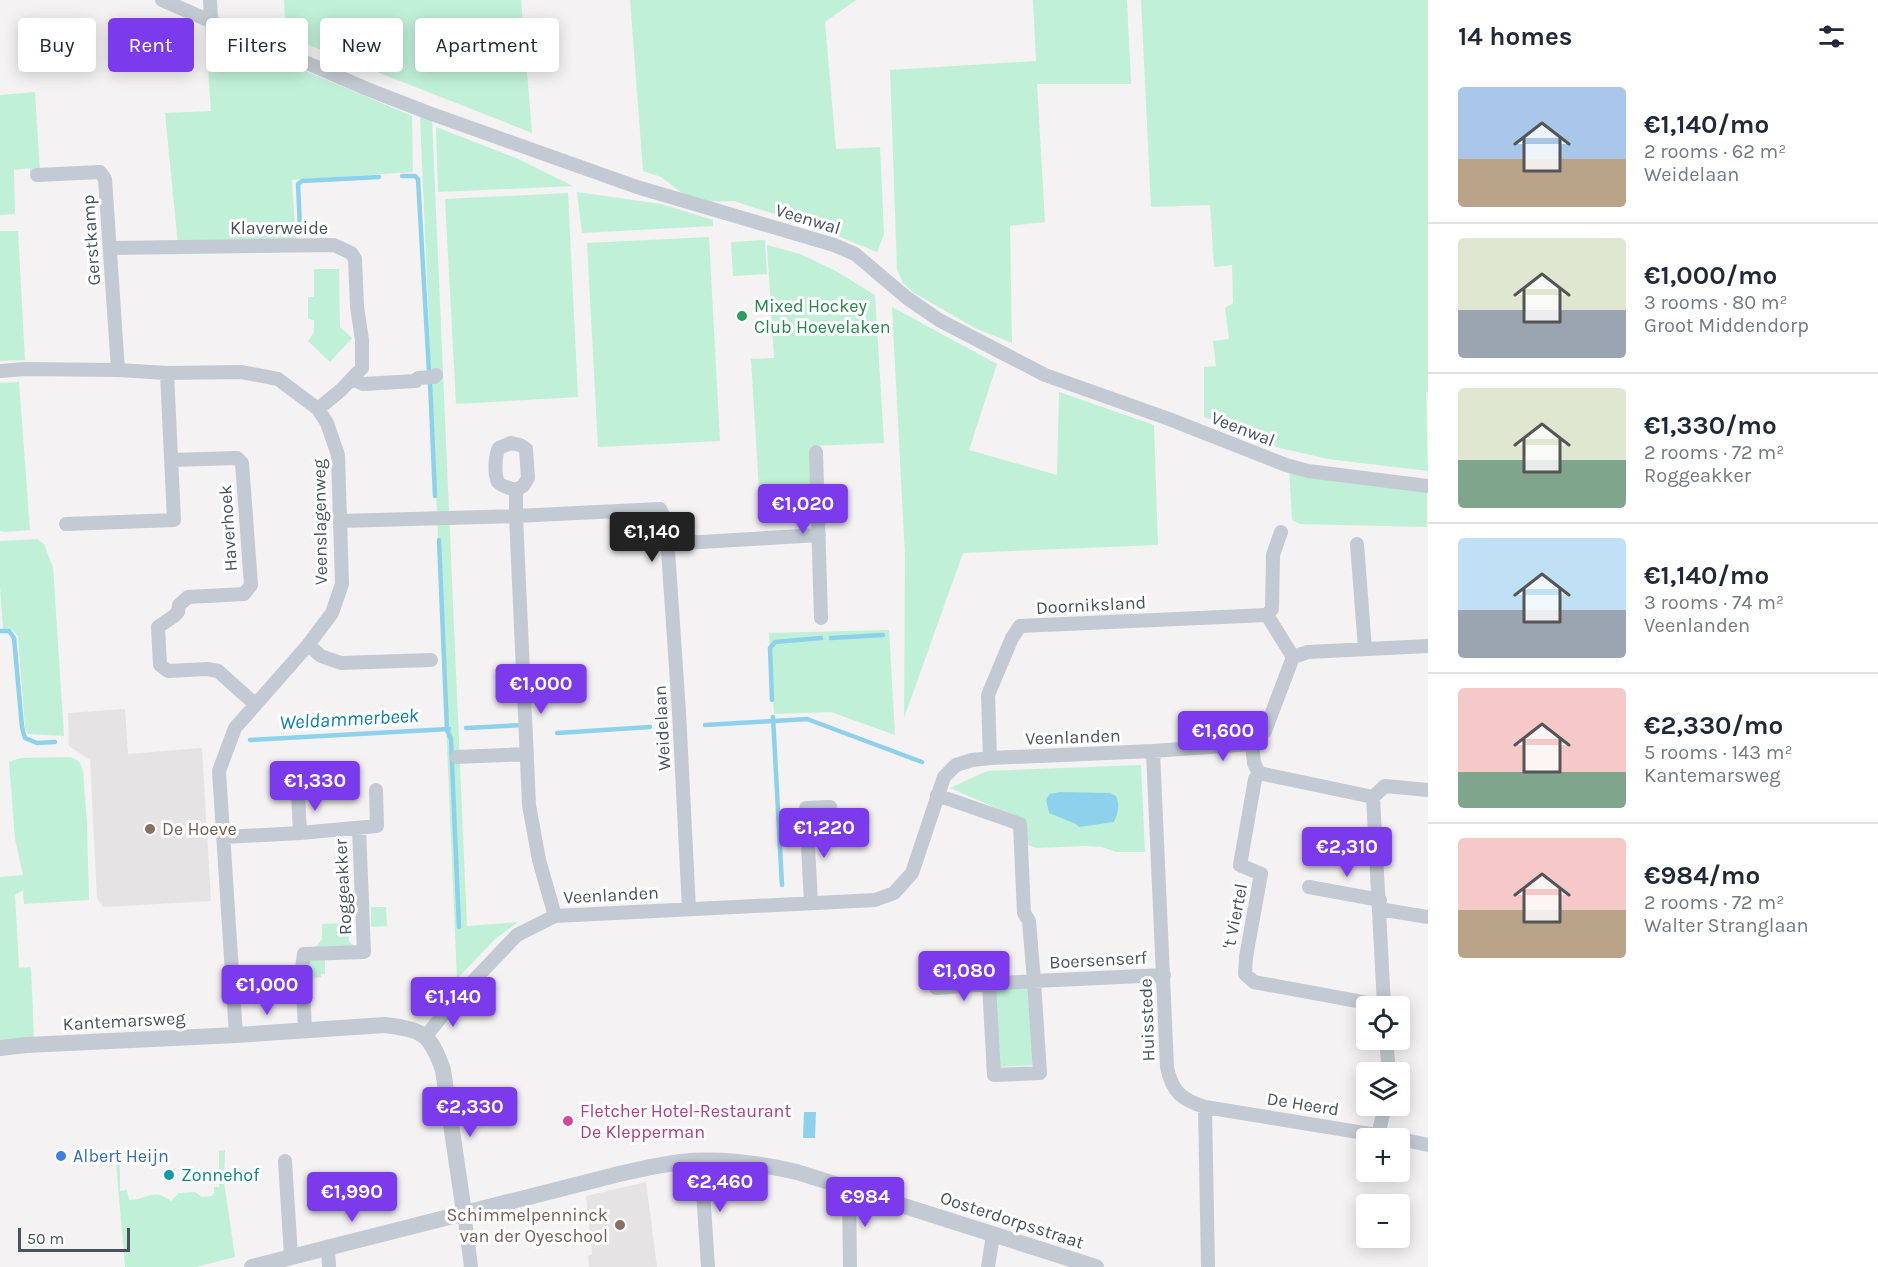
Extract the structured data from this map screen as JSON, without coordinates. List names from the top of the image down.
{
  "streets": {
    "street": [
      "Veenwal",
      "Klaverweide",
      "Gerstkamp",
      "Veenslagenweg",
      "Haverhoek",
      "Doorniksland",
      "Weidelaan",
      "Veenlanden",
      "Roggeakker",
      "'t Viertel",
      "Boersenserf",
      "Huisstede",
      "Kantemarsweg",
      "De Heerd",
      "Oosterdorpsstraat"
    ]
  },
  "crossings": [
    ["Klaverweide", "Gerstkamp"],
    ["Klaverweide", "Veenslagenweg"],
    ["Gerstkamp", "Veenslagenweg"],
    ["Veenslagenweg", "Haverhoek"],
    ["Veenslagenweg", "Weidelaan"],
    ["Veenslagenweg", "Roggeakker"],
    ["Veenslagenweg", "Kantemarsweg"],
    ["Doorniksland", "Veenlanden"],
    ["Weidelaan", "Veenlanden"],
    ["Veenlanden", "'t Viertel"],
    ["Veenlanden", "Huisstede"],
    ["Veenlanden", "Kantemarsweg"],
    ["Roggeakker", "Kantemarsweg"],
    ["Boersenserf", "Huisstede"],
    ["Huisstede", "De Heerd"]
  ],
  "water": ["Weldammerbeek"],
  "places": [
    "Mixed Hockey Club Hoevelaken",
    "De Hoeve",
    "Fletcher Hotel-Restaurant De Klepperman",
    "Albert Heijn",
    "Zonnehof",
    "Schimmelpenninck van der Oyeschool"
  ],
  "scale_bar": "50 m",
  "page": {
    "heading": "14 homes",
    "chip": [
      "Buy",
      "Rent",
      "Filters",
      "New",
      "Apartment"
    ],
    "list": [
      {
        "name": "€1,140/mo",
        "note": "2 rooms · 62 m² · Weidelaan"
      },
      {
        "name": "€1,000/mo",
        "note": "3 rooms · 80 m² · Groot Middendorp"
      },
      {
        "name": "€1,330/mo",
        "note": "2 rooms · 72 m² · Roggeakker"
      },
      {
        "name": "€1,140/mo",
        "note": "3 rooms · 74 m² · Veenlanden"
      },
      {
        "name": "€2,330/mo",
        "note": "5 rooms · 143 m² · Kantemarsweg"
      },
      {
        "name": "€984/mo",
        "note": "2 rooms · 72 m² · Walter Stranglaan"
      }
    ],
    "price": [
      "€1,020",
      "€1,140",
      "€1,000",
      "€1,600",
      "€1,330",
      "€1,220",
      "€2,310",
      "€1,080",
      "€1,000",
      "€1,140",
      "€2,330",
      "€2,460",
      "€1,990",
      "€984"
    ],
    "map_buttons": ["+", "−"],
    "scale": "50 m"
  }
}
